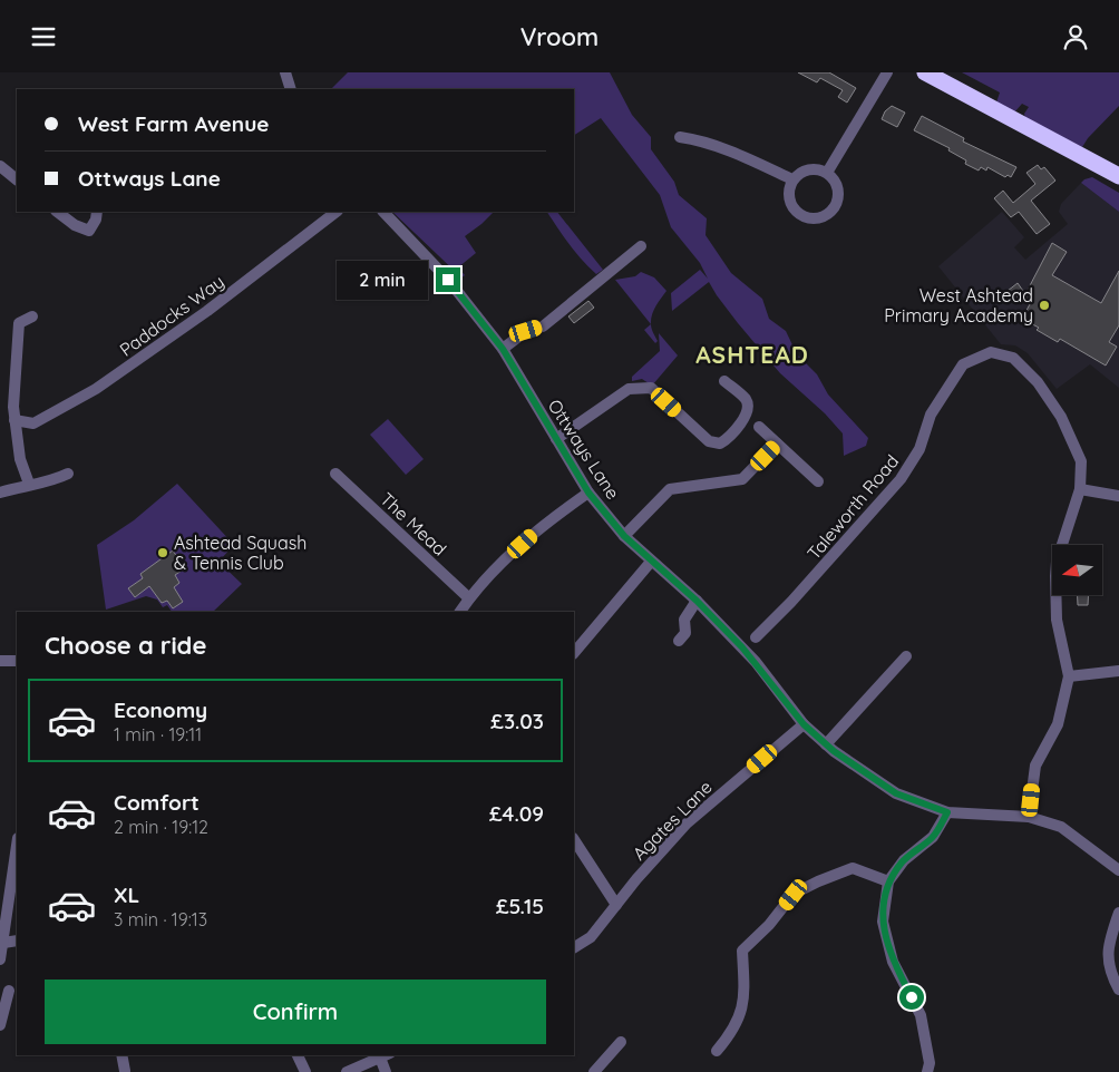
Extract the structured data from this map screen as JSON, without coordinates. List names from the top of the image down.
{
  "streets": {
    "street": [
      "Paddocks Way",
      "Ottways Lane",
      "Taleworth Road",
      "The Mead",
      "Agates Lane"
    ]
  },
  "crossings": [
    ["Ottways Lane", "Taleworth Road"],
    ["Ottways Lane", "Agates Lane"]
  ],
  "districts": ["ASHTEAD"],
  "places": ["West Ashtead Primary Academy", "Ashtead Squash & Tennis Club"],
  "north": "left",
  "page": {
    "header": "Vroom",
    "banner": ["West Farm Avenue", "Ottways Lane"],
    "bubble": "2 min",
    "heading": "Choose a ride",
    "list": [
      {
        "name": "Economy",
        "note": "1 min · 19:11",
        "value": "£3.03"
      },
      {
        "name": "Comfort",
        "note": "2 min · 19:12",
        "value": "£4.09"
      },
      {
        "name": "XL",
        "note": "3 min · 19:13",
        "value": "£5.15"
      }
    ],
    "buttons": "Confirm"
  }
}
